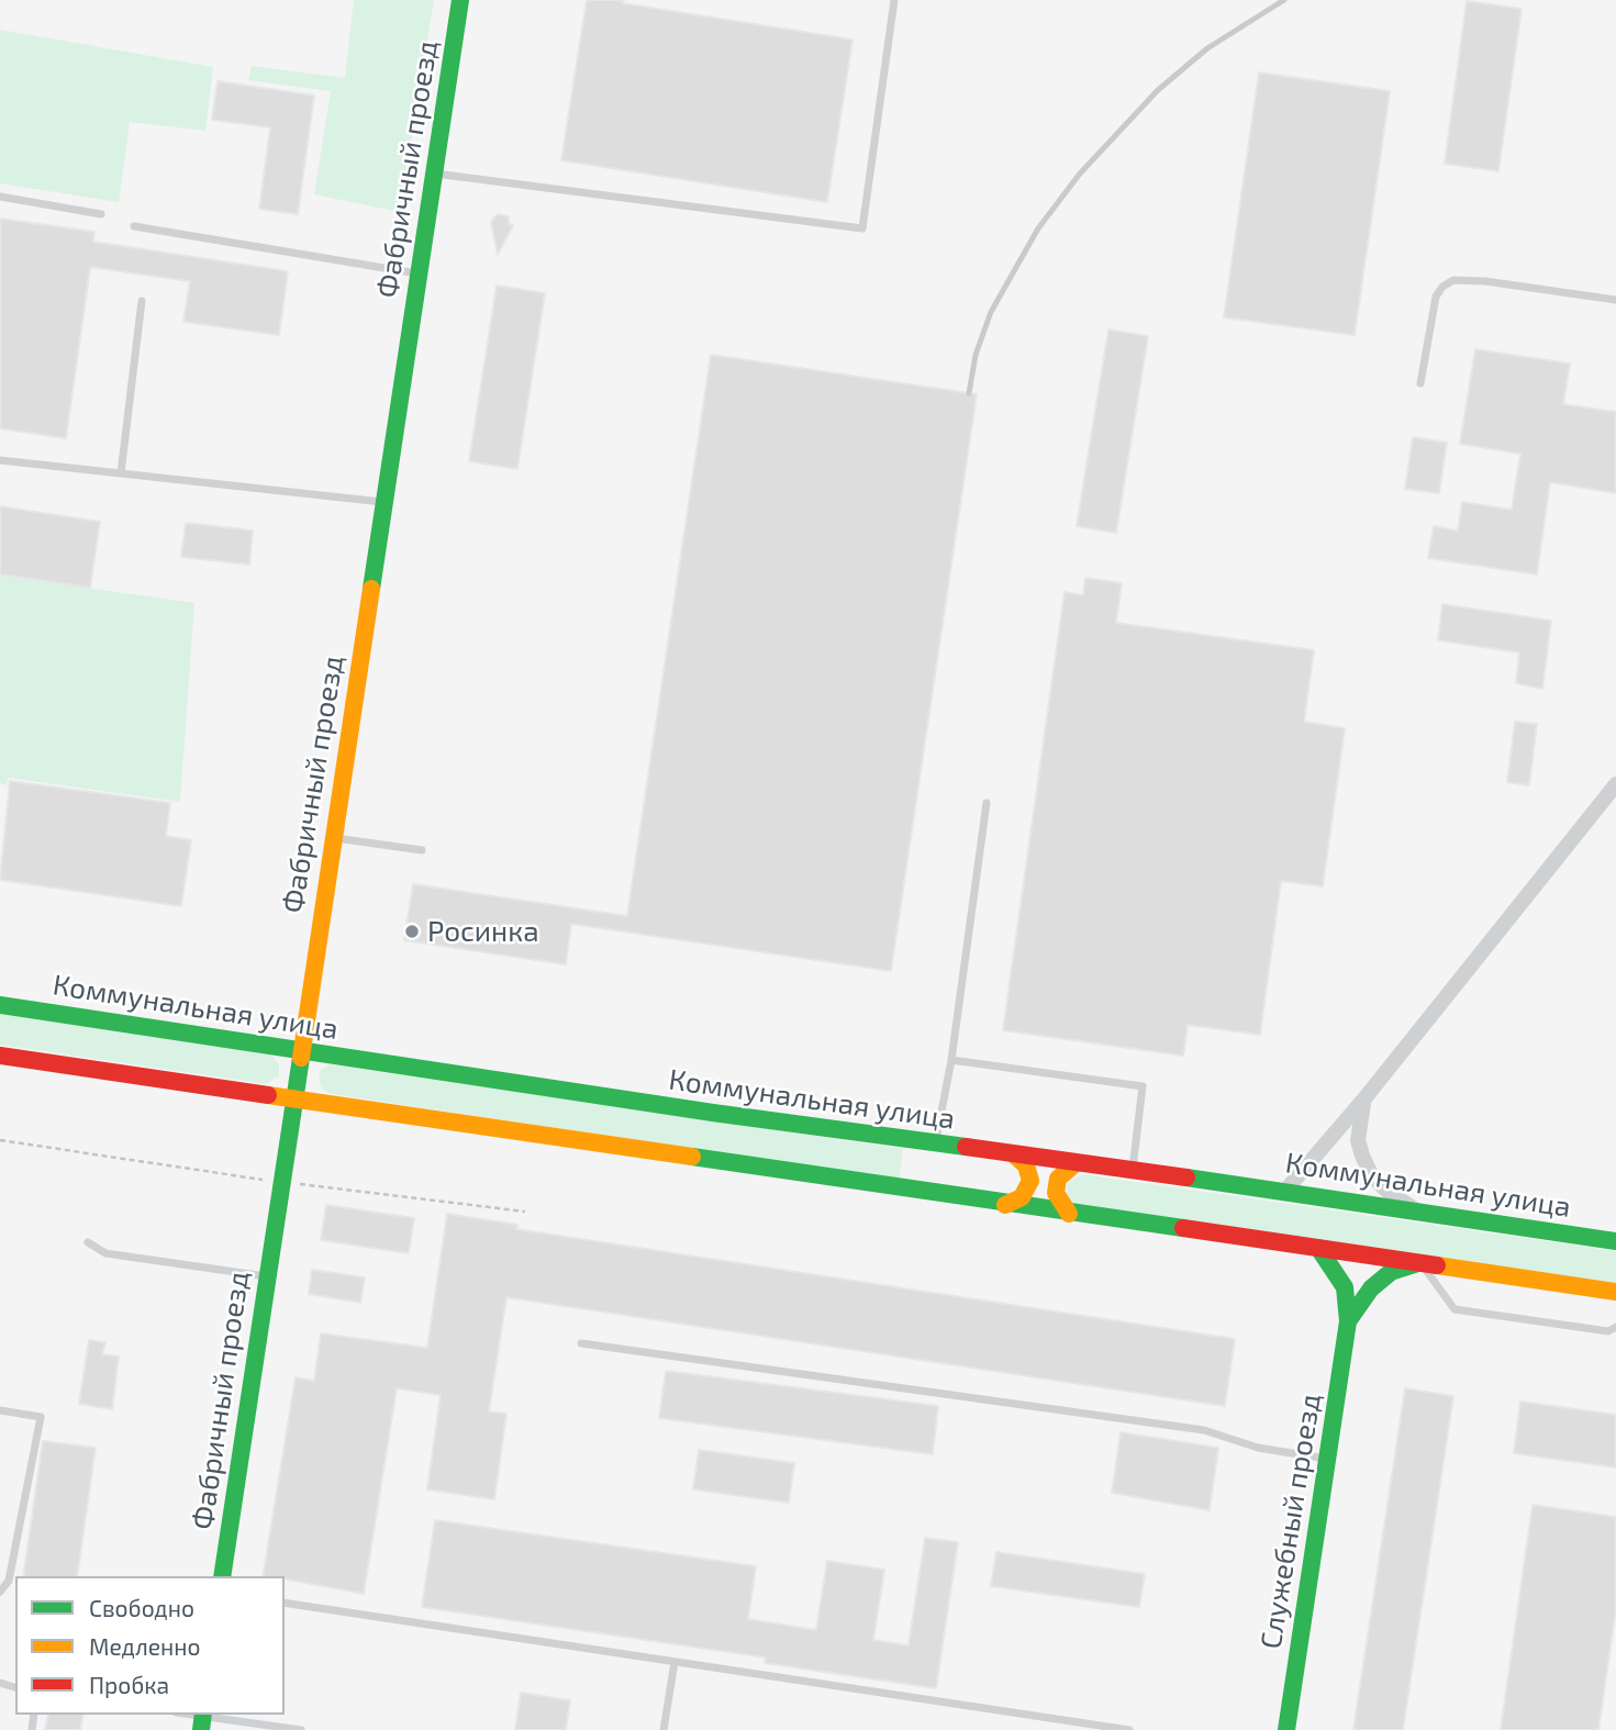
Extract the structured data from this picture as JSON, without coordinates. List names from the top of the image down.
{
  "streets": {
    "main road": ["Фабричный проезд", "Коммунальная улица", "Служебный проезд"]
  },
  "crossings": [
    ["Фабричный проезд", "Коммунальная улица"]
  ],
  "places": ["Росинка"],
  "legend": ["Свободно", "Медленно", "Пробка"]
}
